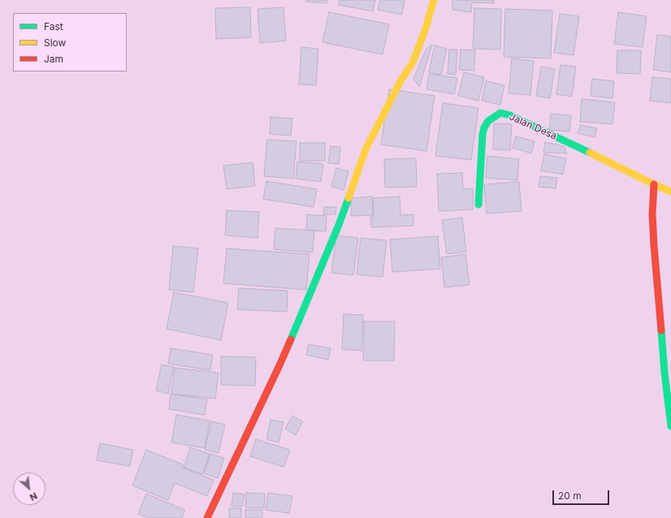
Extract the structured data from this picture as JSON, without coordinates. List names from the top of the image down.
{
  "streets": {
    "street": ["Jalan Desa"]
  },
  "legend": ["Fast", "Slow", "Jam"],
  "scale_bar": "20 m",
  "north": "bottom right"
}
